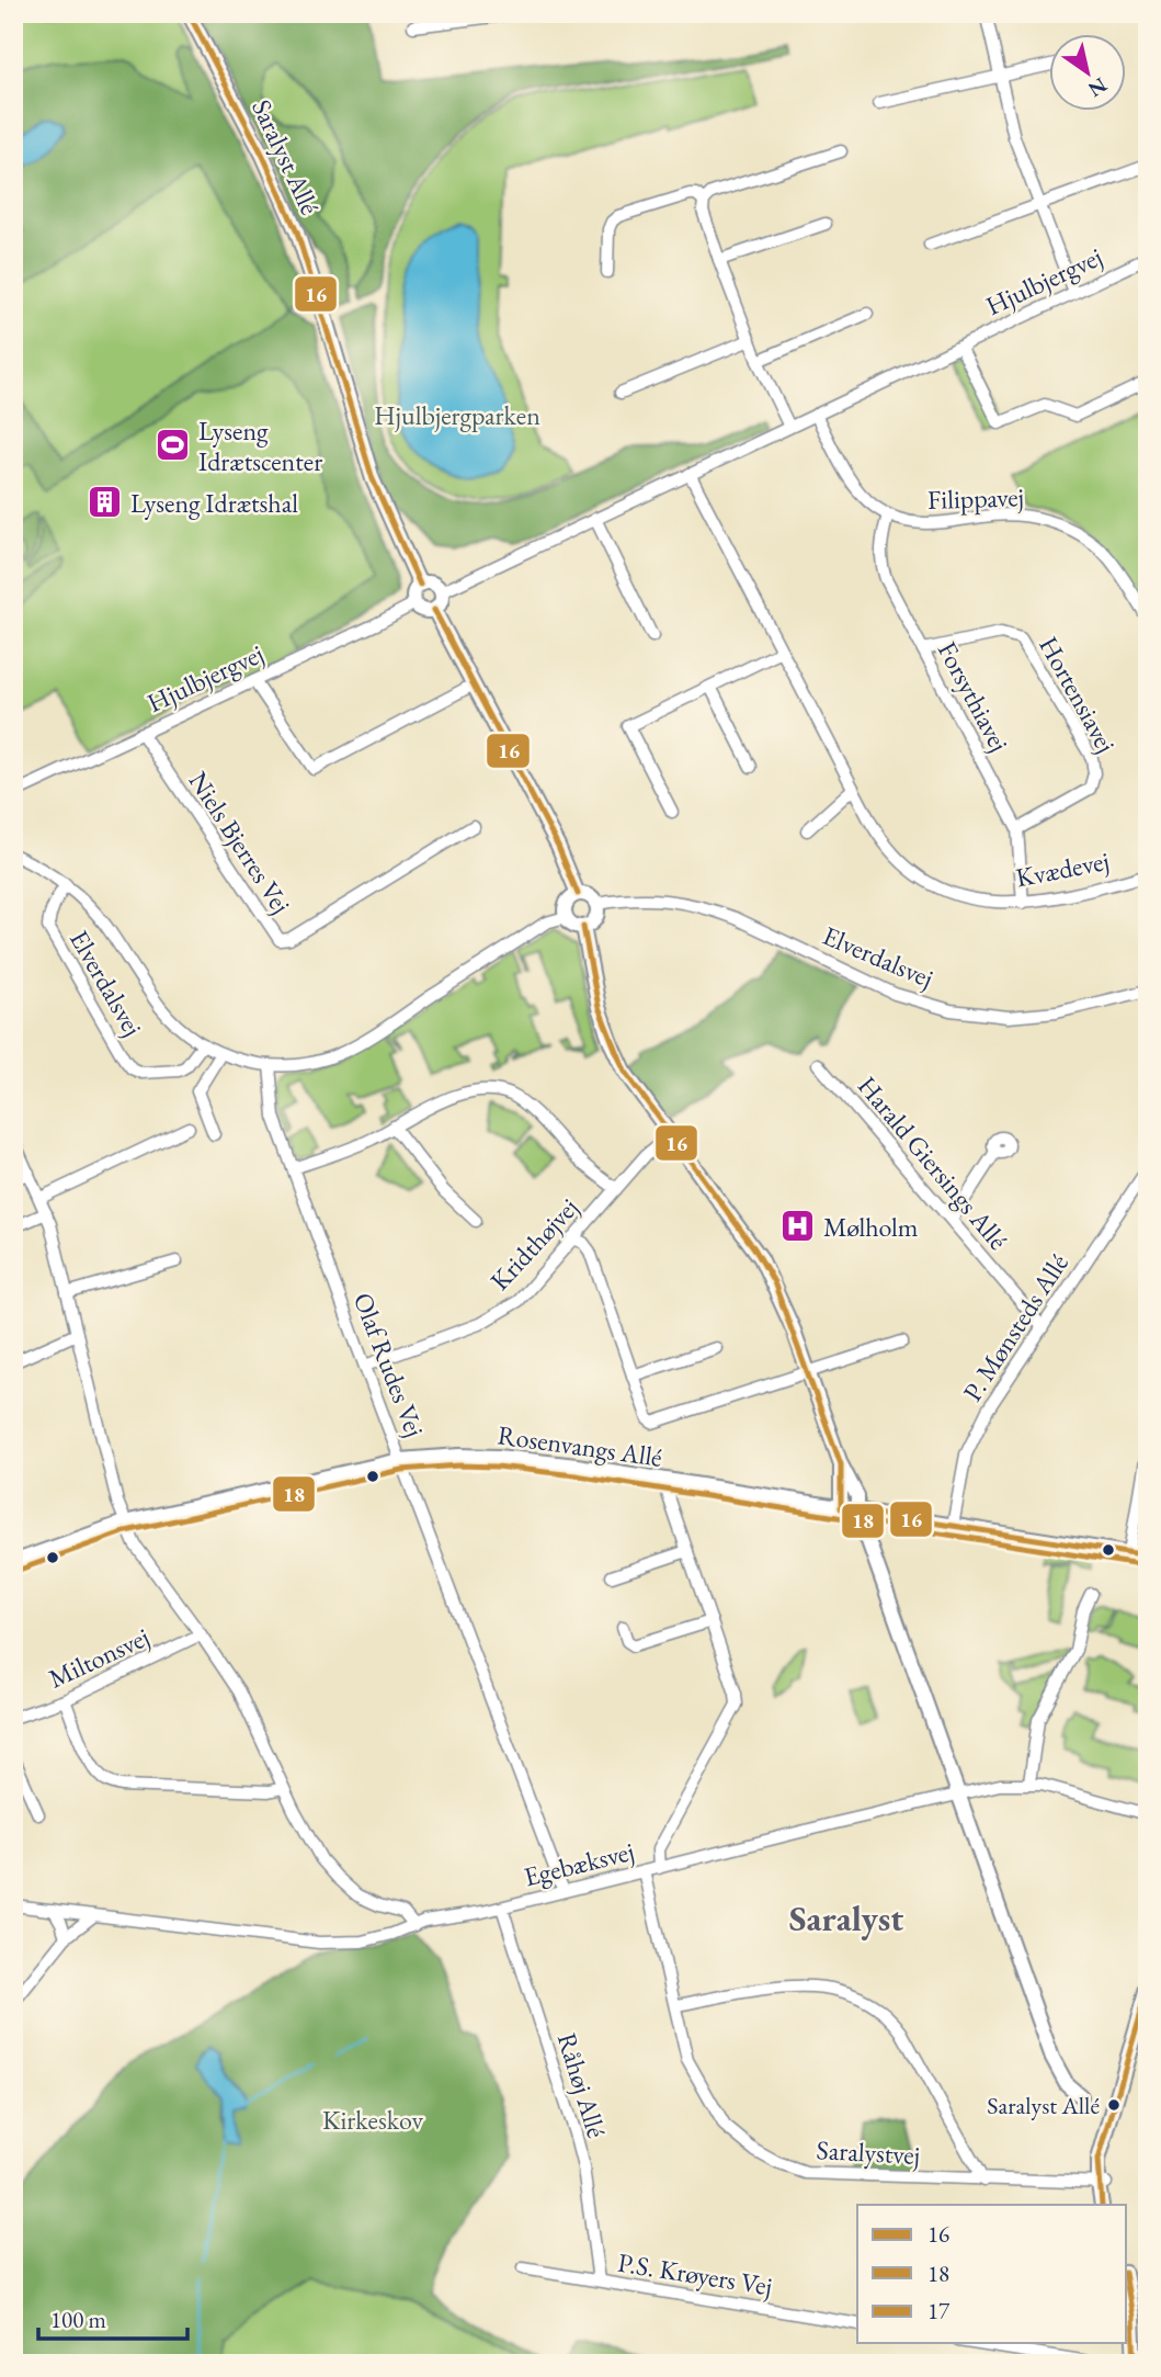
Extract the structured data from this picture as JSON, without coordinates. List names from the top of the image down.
{
  "streets": {
    "street": [
      "Saralyst Allé",
      "Hjulbjergvej",
      "Filippavej",
      "Hortensiavej",
      "Forsythiavej",
      "Niels Bjerres Vej",
      "Kvædevej",
      "Elverdalsvej",
      "Harald Giersings Allé",
      "Kridthøjvej",
      "P. Mønsteds Allé",
      "Olaf Rudes Vej",
      "Rosenvangs Allé",
      "Miltonsvej",
      "Egebæksvej",
      "Råhøj Allé",
      "Saralystvej",
      "P.S. Krøyers Vej"
    ]
  },
  "crossings": [
    ["Saralyst Allé", "Hjulbjergvej"],
    ["Hjulbjergvej", "Filippavej"],
    ["Hjulbjergvej", "Niels Bjerres Vej"],
    ["Hjulbjergvej", "Kvædevej"],
    ["Filippavej", "Forsythiavej"],
    ["Hortensiavej", "Forsythiavej"],
    ["Forsythiavej", "Kvædevej"],
    ["Elverdalsvej", "Olaf Rudes Vej"],
    ["Harald Giersings Allé", "P. Mønsteds Allé"],
    ["Kridthøjvej", "Olaf Rudes Vej"],
    ["P. Mønsteds Allé", "Rosenvangs Allé"],
    ["Olaf Rudes Vej", "Rosenvangs Allé"],
    ["Olaf Rudes Vej", "Egebæksvej"],
    ["Egebæksvej", "Råhøj Allé"],
    ["Egebæksvej", "Saralystvej"],
    ["Råhøj Allé", "P.S. Krøyers Vej"]
  ],
  "districts": ["Saralyst"],
  "parks": ["Hjulbjergparken", "Kirkeskov"],
  "places": {
    "sports": ["Lyseng Idrætscenter"],
    "building": ["Lyseng Idrætshal"],
    "hospital": ["Mølholm"],
    "other": ["Saralyst Allé"]
  },
  "lines": ["transit line 16", "transit line 18", "transit line 17"],
  "legend": ["16", "18", "17"],
  "scale_bar": "100 m",
  "north": "bottom right"
}
